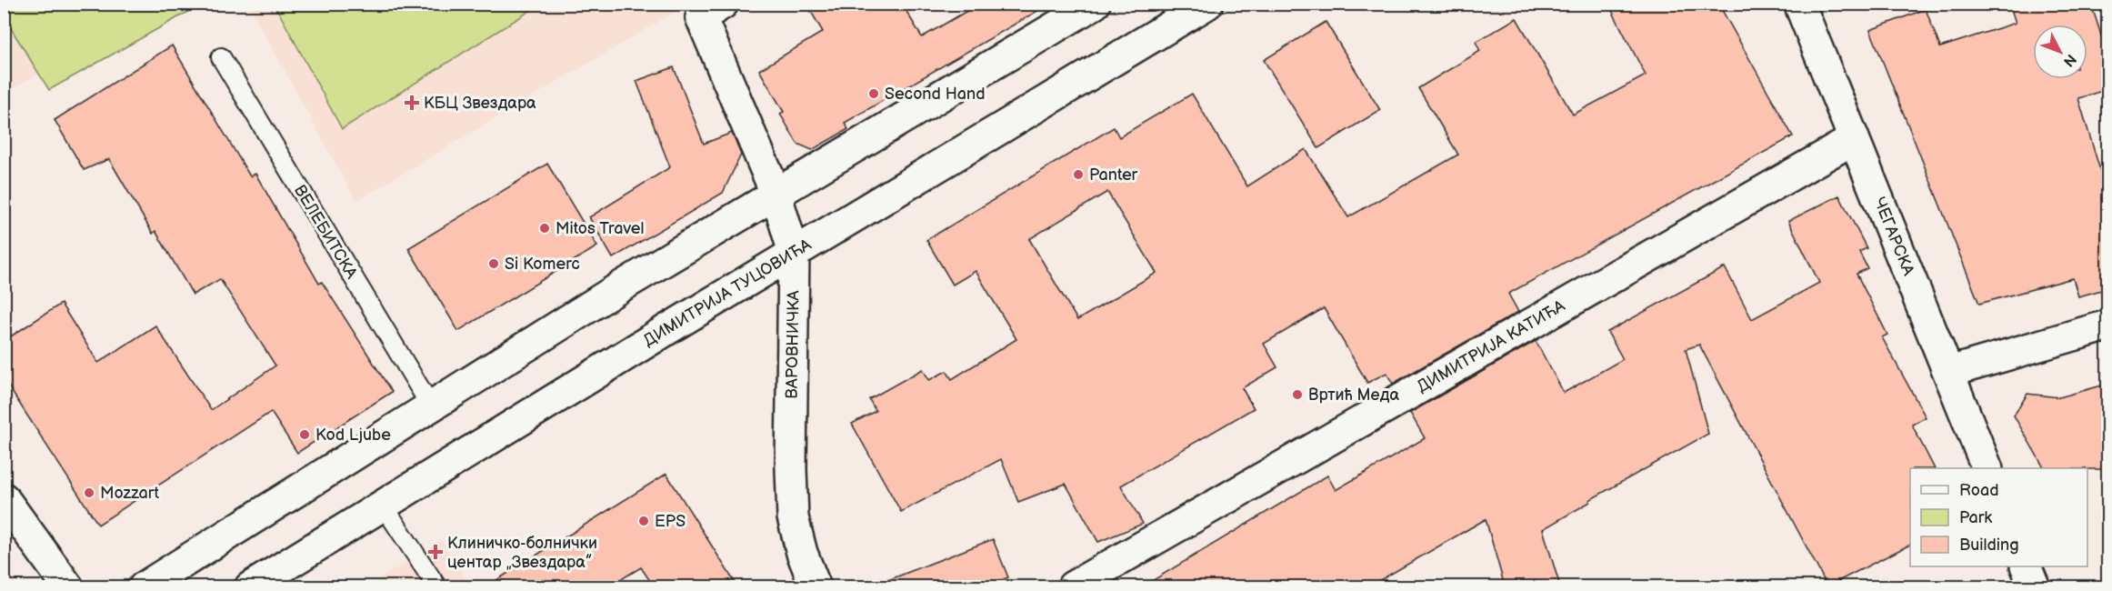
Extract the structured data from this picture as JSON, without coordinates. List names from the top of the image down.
{
  "streets": {
    "street": [
      "ЧЕГАРСКА",
      "ДИМИТРИЈА ТУЦОВИЋА",
      "ВАРОВНИЧКА",
      "ДИМИТРИЈА КАТИЋА"
    ],
    "lane": ["ВЕЛЕБИТСКА"]
  },
  "crossings": [
    ["ЧЕГАРСКА", "ДИМИТРИЈА КАТИЋА"],
    ["ДИМИТРИЈА ТУЦОВИЋА", "ВАРОВНИЧКА"]
  ],
  "places": {
    "other": [
      "Second Hand",
      "Panter",
      "Mitos Travel",
      "Si Komerc",
      "Вртић Меда",
      "Kod Ljube",
      "Mozzart",
      "EPS"
    ],
    "health": ["КБЦ Звездара", "Клиничко-болнички центар „Звездара”"]
  },
  "legend": ["Road", "Park", "Building"],
  "north": "bottom right"
}
